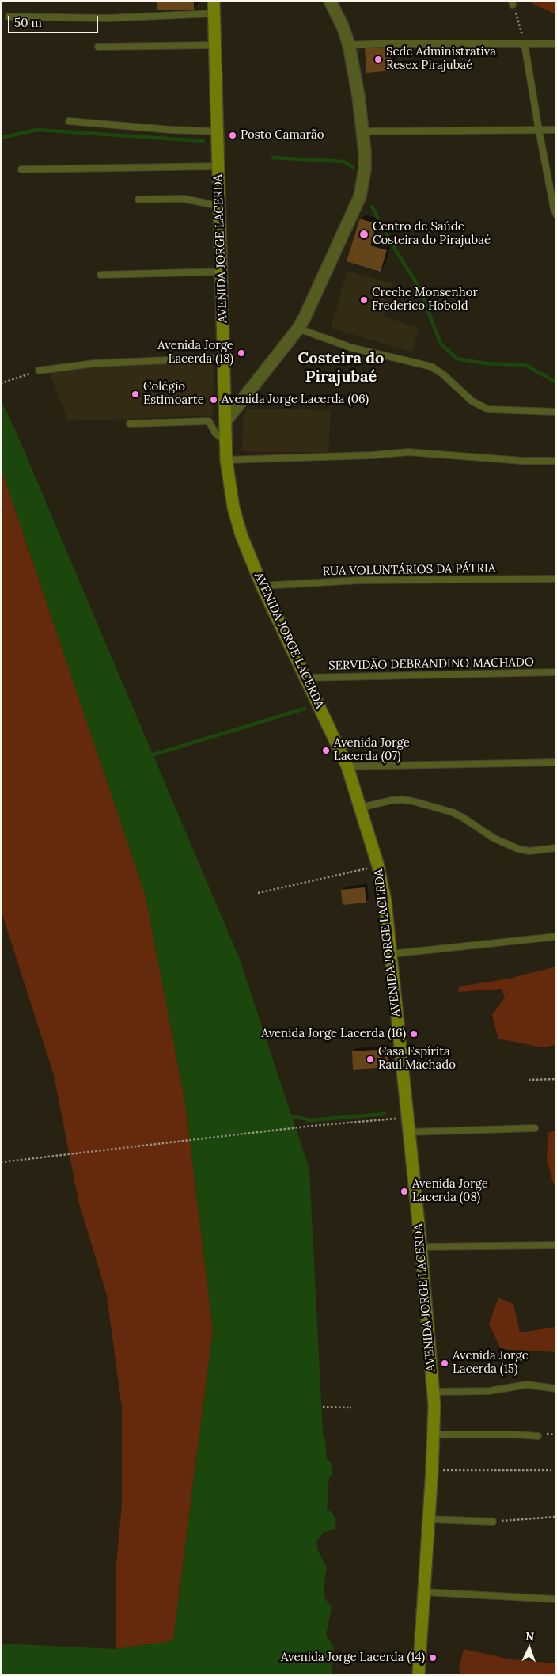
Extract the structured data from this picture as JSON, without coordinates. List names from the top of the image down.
{
  "streets": {
    "main road": ["AVENIDA JORGE LACERDA"],
    "lane": ["RUA VOLUNTÁRIOS DA PÁTRIA", "SERVIDÃO DEBRANDINO MACHADO"]
  },
  "crossings": [
    ["AVENIDA JORGE LACERDA", "RUA VOLUNTÁRIOS DA PÁTRIA"],
    ["AVENIDA JORGE LACERDA", "SERVIDÃO DEBRANDINO MACHADO"]
  ],
  "districts": ["Costeira do Pirajubaé"],
  "places": [
    "Sede Administrativa Resex Pirajubaé",
    "Posto Camarão",
    "Centro de Saúde Costeira do Pirajubaé",
    "Creche Monsenhor Frederico Hobold",
    "Avenida Jorge Lacerda (18)",
    "Colégio Estimoarte",
    "Avenida Jorge Lacerda (06)",
    "Avenida Jorge Lacerda (07)",
    "Avenida Jorge Lacerda (16)",
    "Casa Espírita Raul Machado",
    "Avenida Jorge Lacerda (08)",
    "Avenida Jorge Lacerda (15)",
    "Avenida Jorge Lacerda (14)"
  ],
  "scale_bar": "50 m",
  "north": "top"
}
